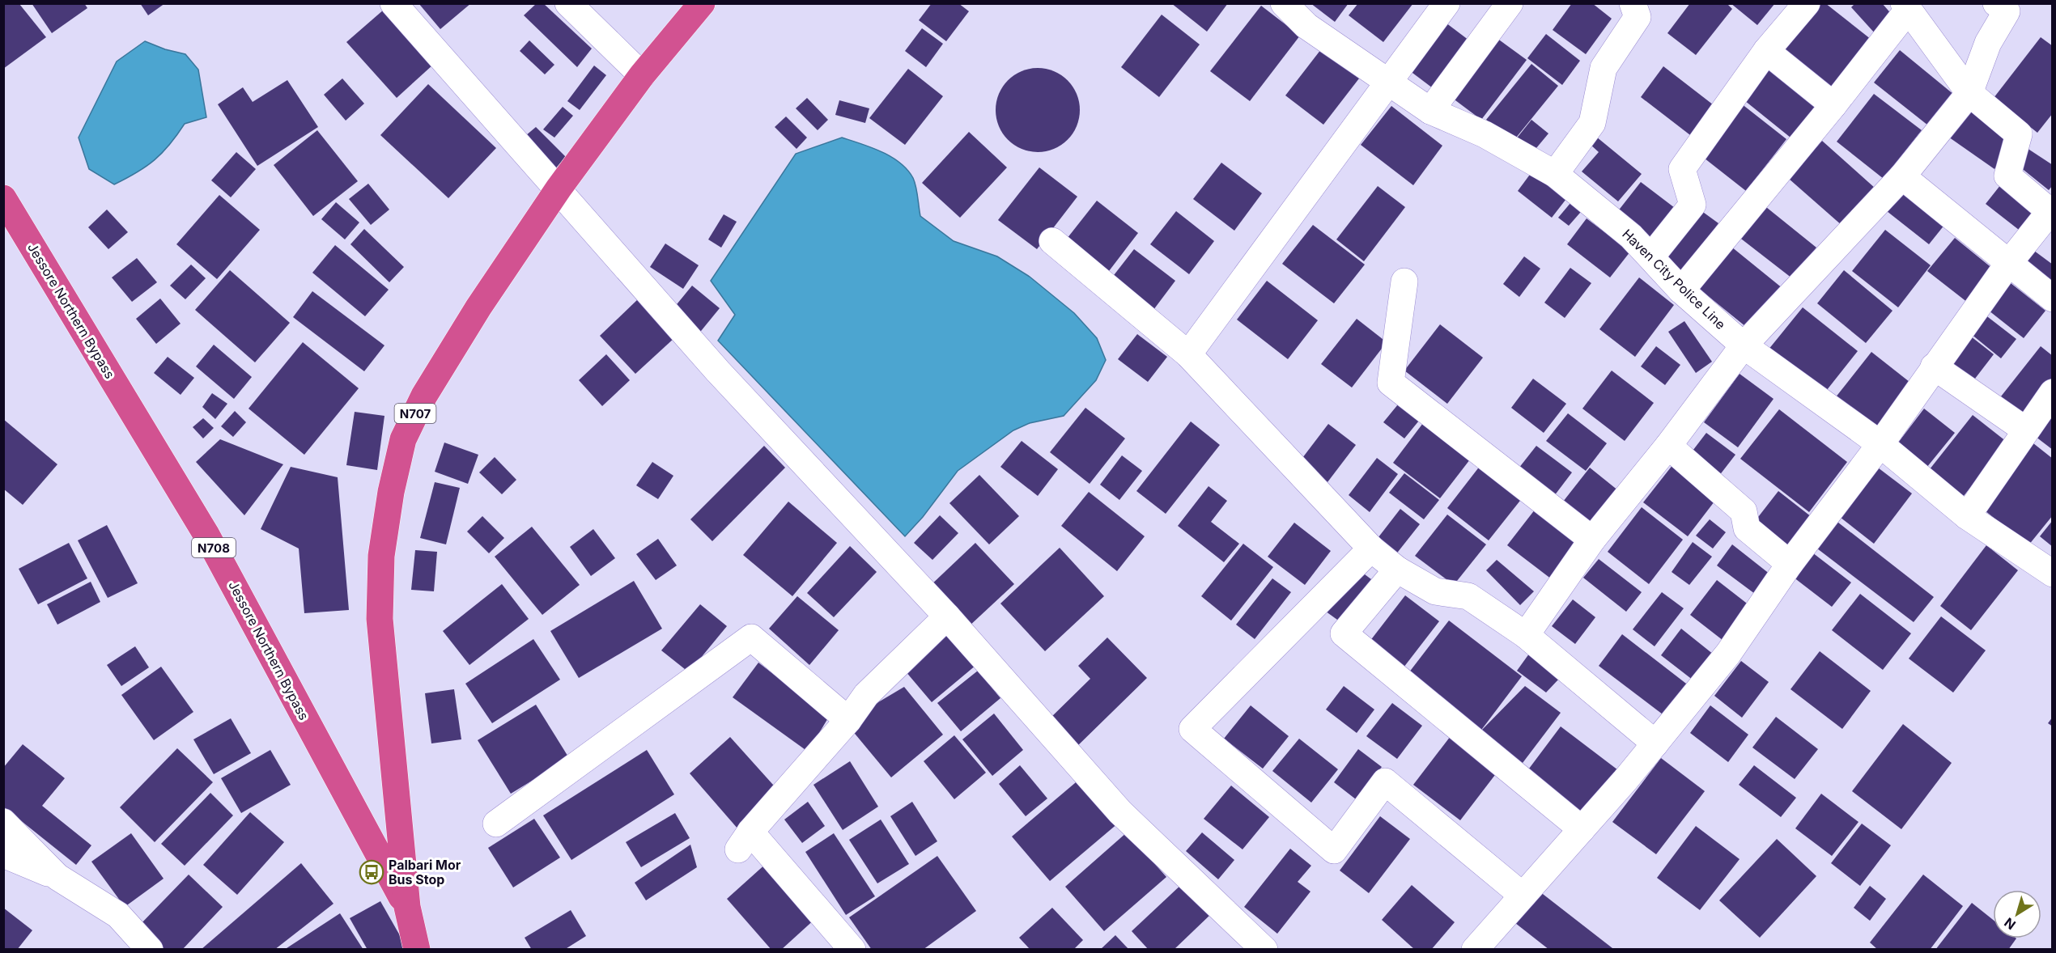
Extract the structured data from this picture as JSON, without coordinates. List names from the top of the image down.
{
  "streets": {
    "highway": ["Jessore Northern Bypass", "N707", "N708"],
    "street": ["Haven City Police Line"]
  },
  "crossings": [
    ["Jessore Northern Bypass", "N707"]
  ],
  "places": {
    "bus stop": ["Palbari Mor Bus Stop"]
  },
  "north": "bottom left"
}
